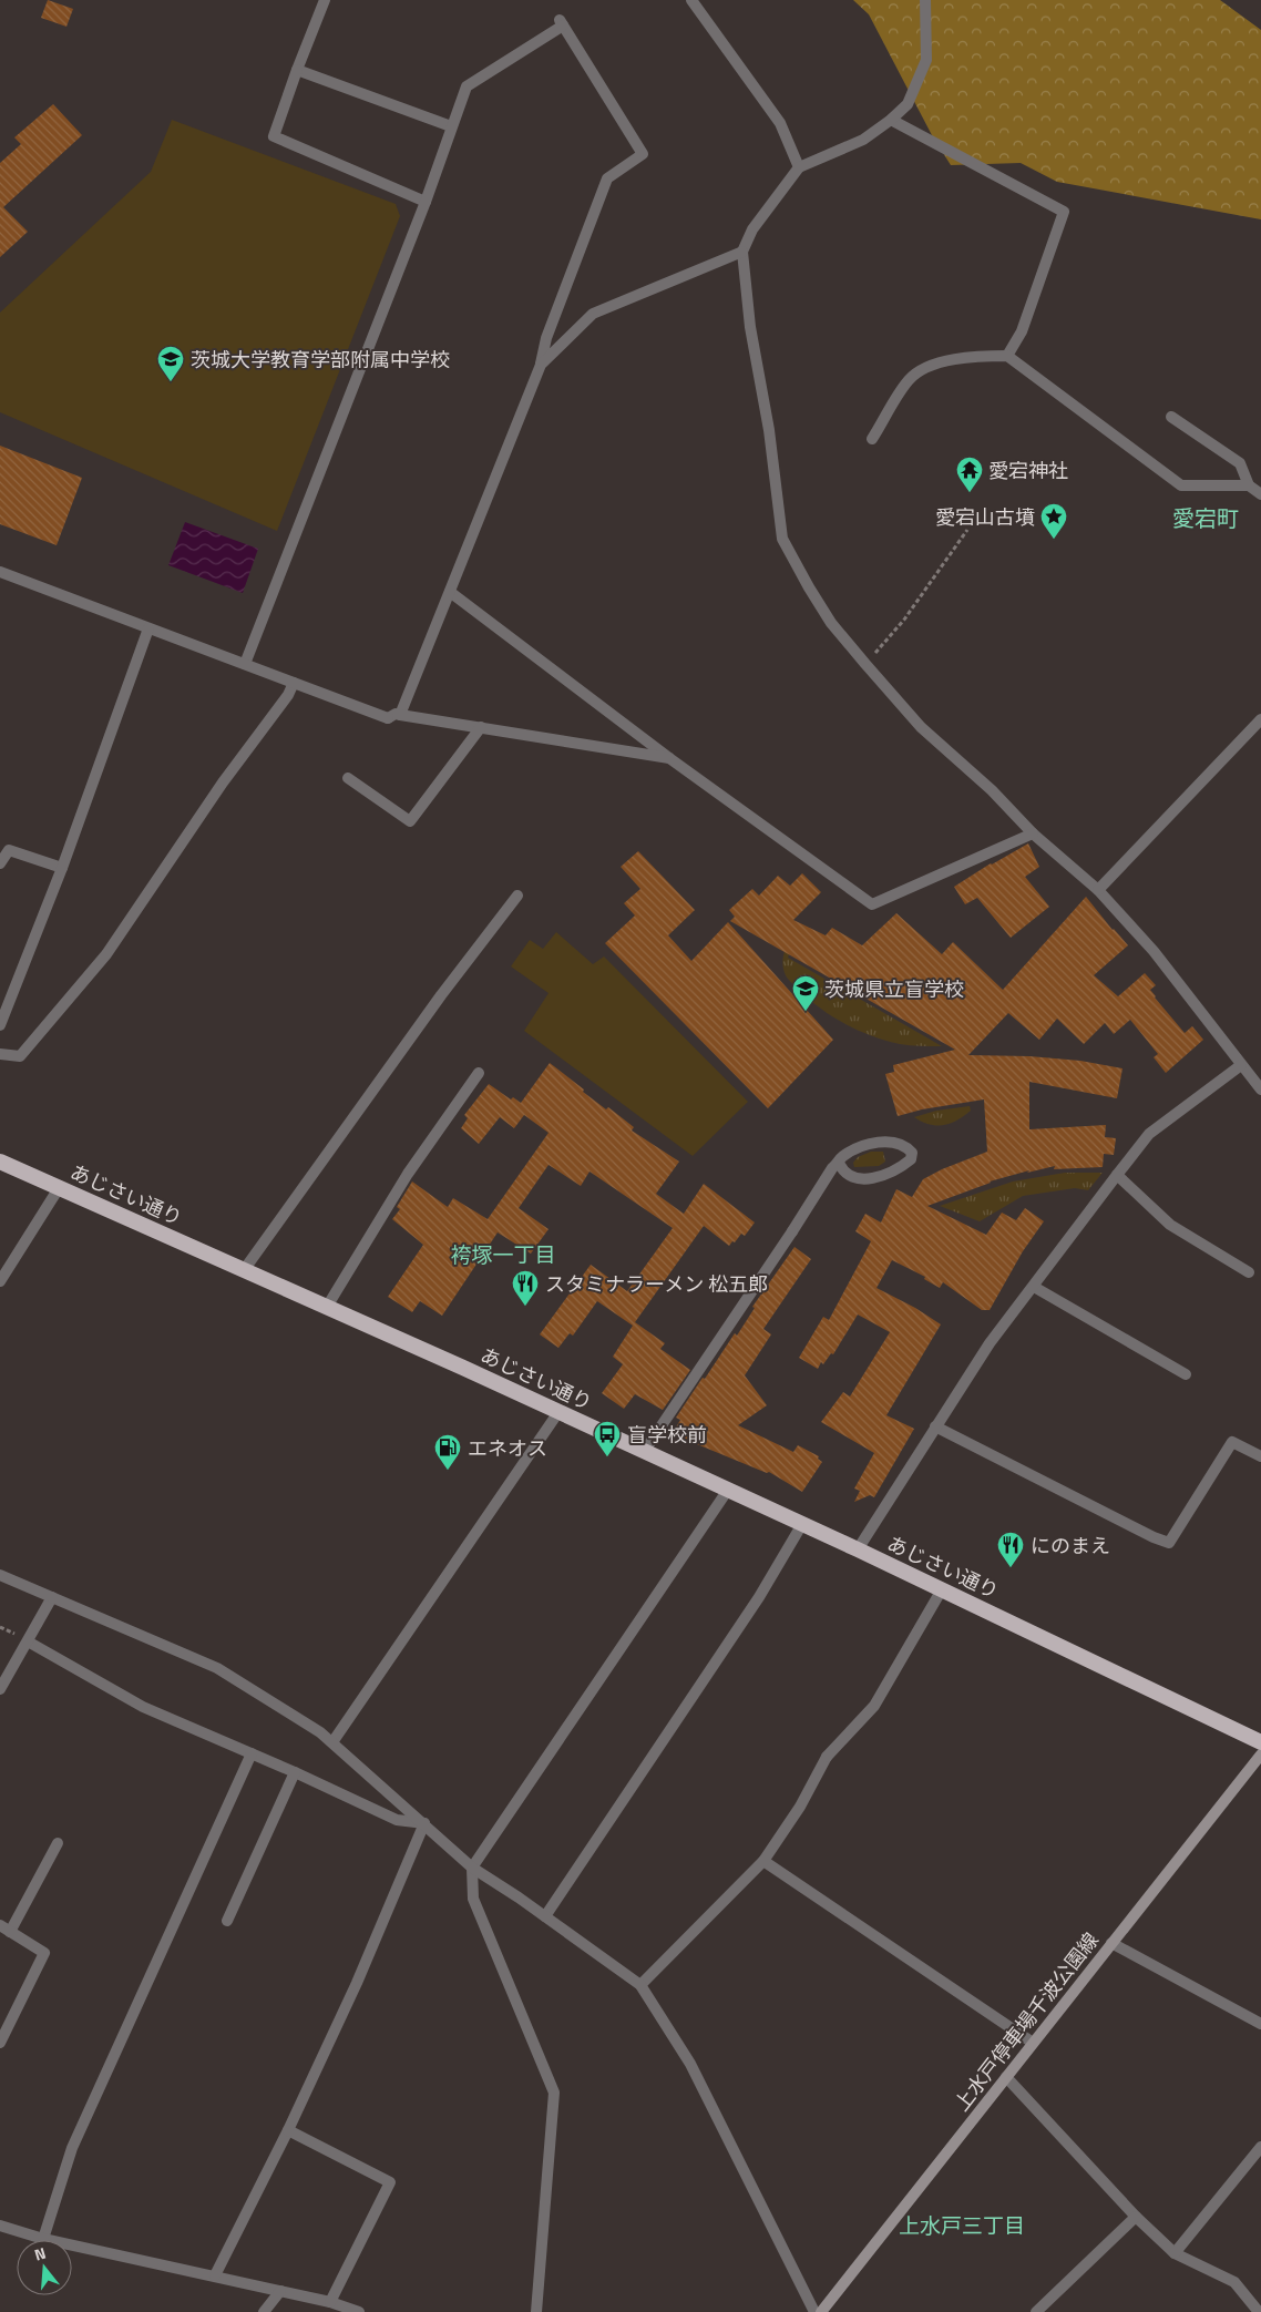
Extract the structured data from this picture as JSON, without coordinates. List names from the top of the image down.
{
  "streets": {
    "highway": ["あじさい通り"],
    "main road": ["上水戸停車場千波公園線"]
  },
  "districts": ["愛宕町", "袴塚一丁目", "上水戸三丁目"],
  "places": {
    "school or university": ["茨城大学教育学部附属中学校", "茨城県立盲学校"],
    "temple": ["愛宕神社"],
    "place": ["愛宕山古墳"],
    "restaurant": ["スタミナラーメン 松五郎", "にのまえ"],
    "bus stop": ["盲学校前"],
    "fuel station": ["エネオス"]
  },
  "north": "top"
}
